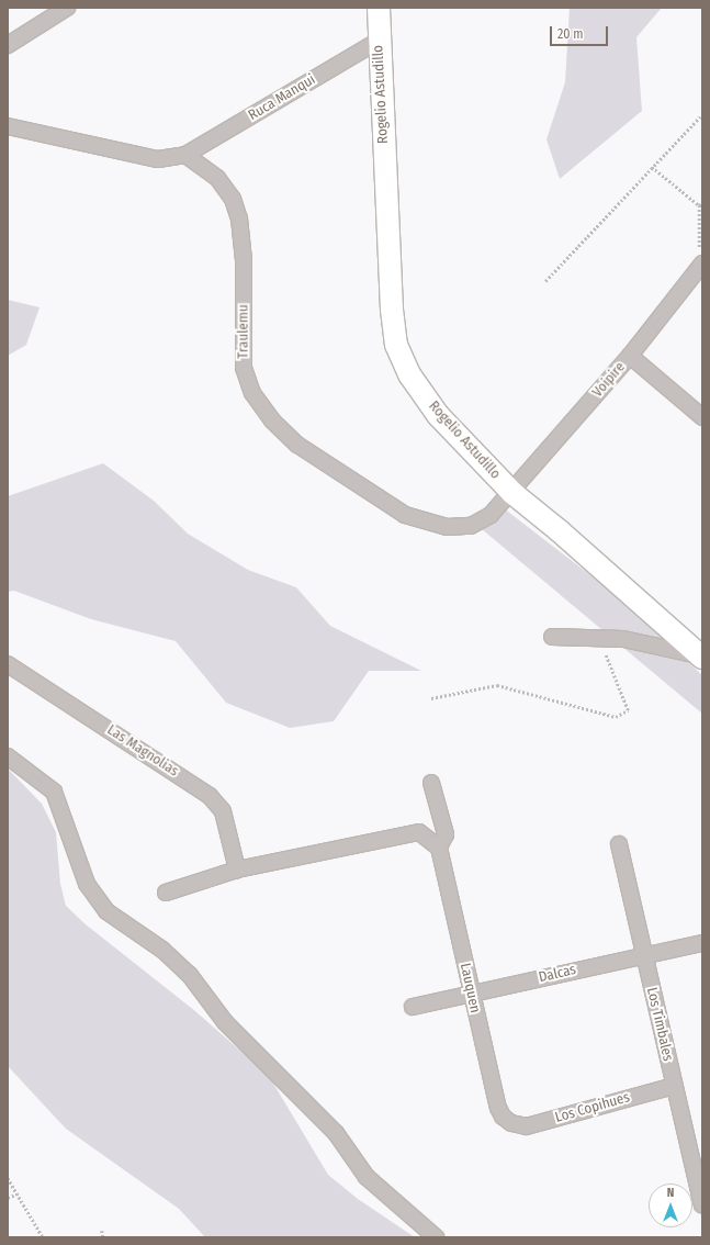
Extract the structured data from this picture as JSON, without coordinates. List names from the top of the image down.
{
  "streets": {
    "street": [
      "Rogelio Astudillo",
      "Ruca Manqui",
      "Traulemu",
      "Voipire",
      "Las Magnolias",
      "Dalcas",
      "Lauquen",
      "Los Timbales",
      "Los Copihues"
    ]
  },
  "crossings": [
    ["Rogelio Astudillo", "Ruca Manqui"],
    ["Rogelio Astudillo", "Traulemu"],
    ["Rogelio Astudillo", "Voipire"],
    ["Ruca Manqui", "Traulemu"],
    ["Traulemu", "Voipire"],
    ["Dalcas", "Lauquen"],
    ["Dalcas", "Los Timbales"],
    ["Lauquen", "Los Copihues"],
    ["Los Timbales", "Los Copihues"]
  ],
  "scale_bar": "20 m",
  "north": "top"
}
